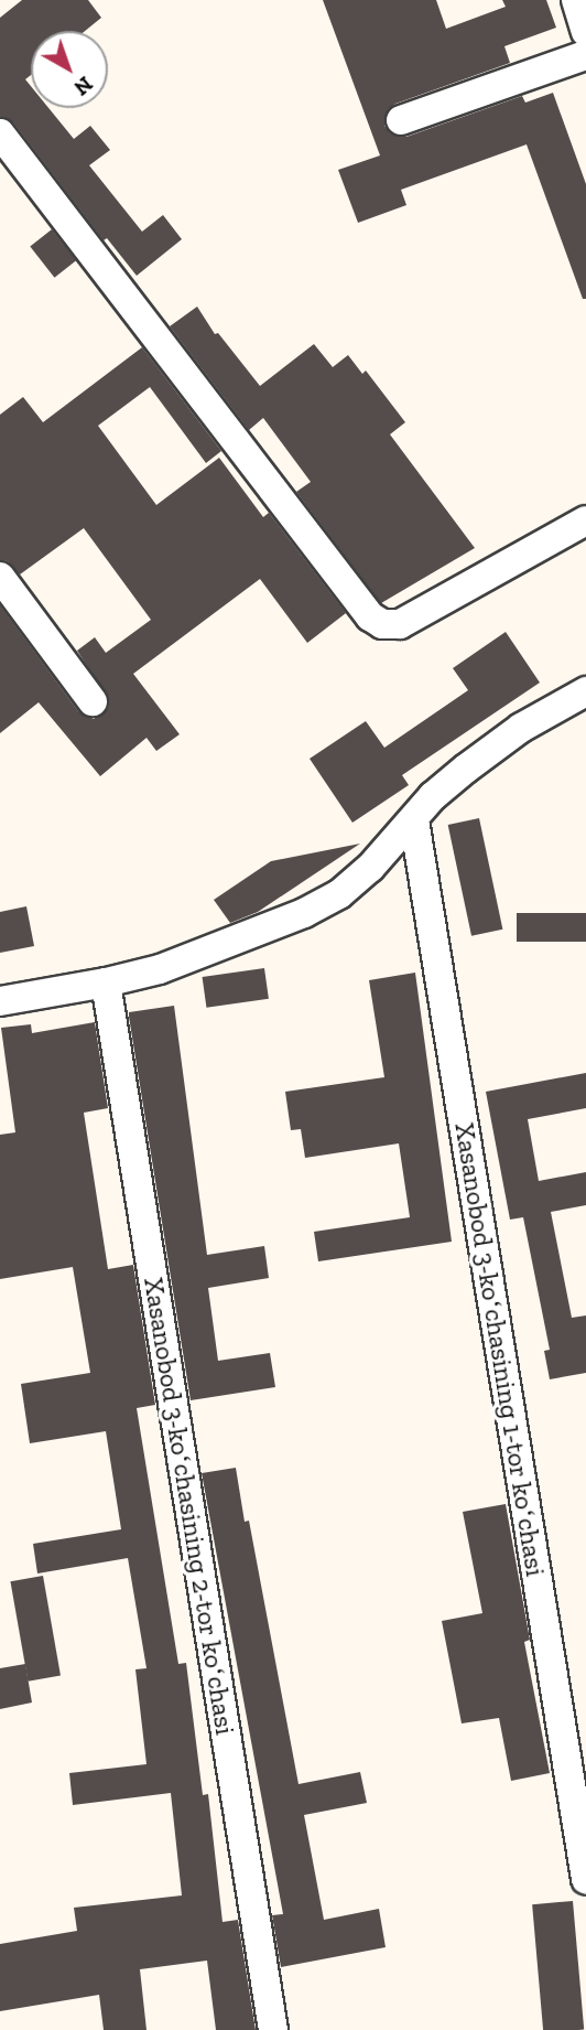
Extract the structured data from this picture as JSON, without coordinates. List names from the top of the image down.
{
  "streets": {
    "street": ["Xasanobod 3-koʻchasining 1-tor koʻchasi", "Xasanobod 3-koʻchasining 2-tor koʻchasi"]
  },
  "north": "bottom right"
}
